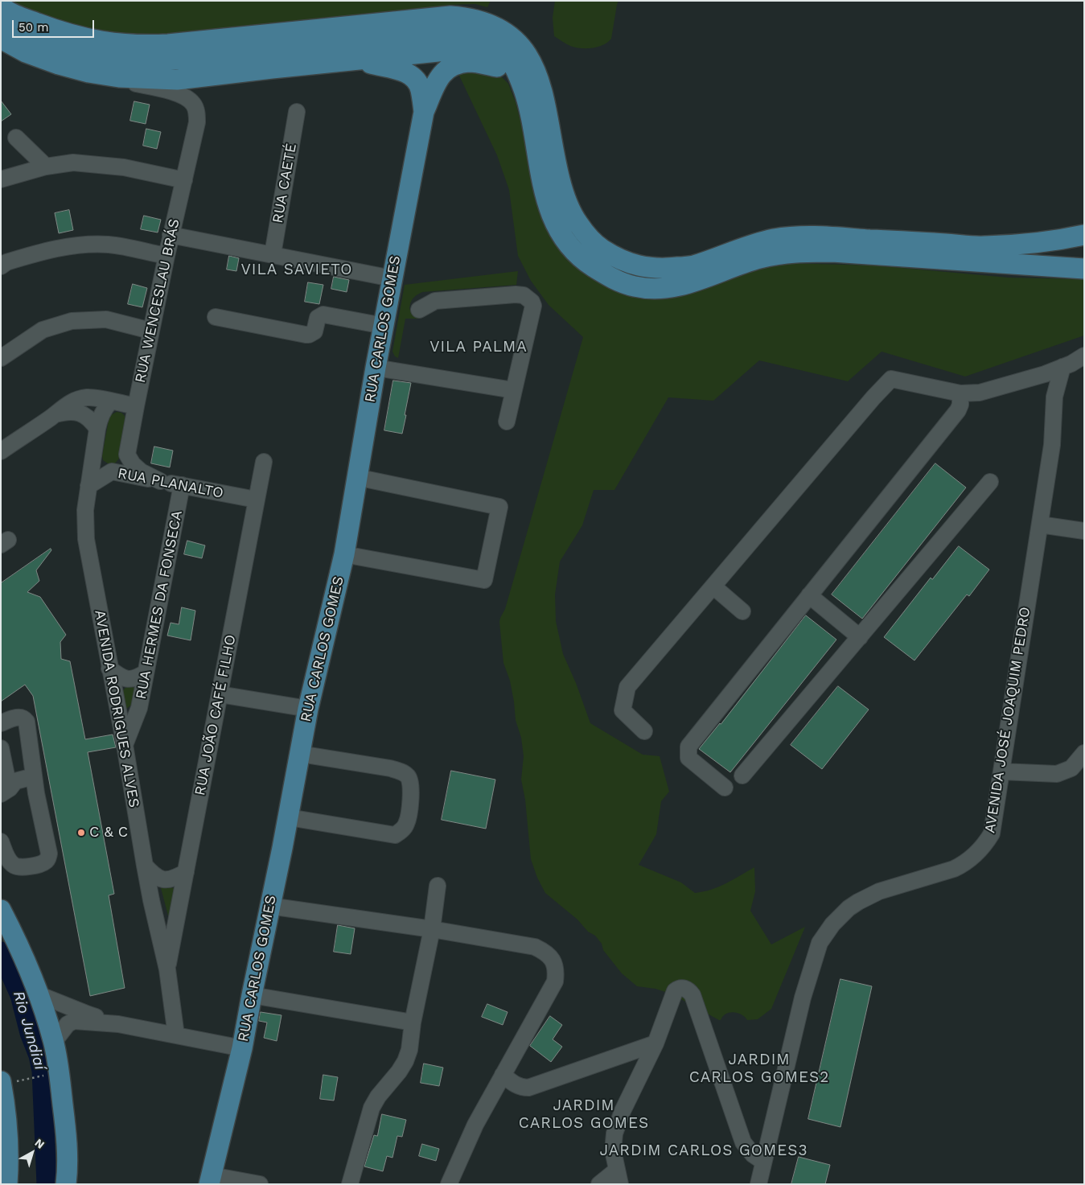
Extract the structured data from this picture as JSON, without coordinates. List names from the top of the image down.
{
  "streets": {
    "main road": ["RUA CARLOS GOMES"],
    "street": [
      "RUA CAETÉ",
      "RUA WENCESLAU BRÁS",
      "RUA PLANALTO",
      "RUA HERMES DA FONSECA",
      "AVENIDA RODRIGUES ALVES",
      "RUA JOÃO CAFÉ FILHO",
      "AVENIDA JOSÉ JOAQUIM PEDRO"
    ]
  },
  "crossings": [
    ["RUA PLANALTO", "RUA HERMES DA FONSECA"],
    ["RUA PLANALTO", "AVENIDA RODRIGUES ALVES"],
    ["RUA PLANALTO", "RUA JOÃO CAFÉ FILHO"],
    ["RUA HERMES DA FONSECA", "AVENIDA RODRIGUES ALVES"],
    ["AVENIDA RODRIGUES ALVES", "RUA JOÃO CAFÉ FILHO"]
  ],
  "districts": [
    "VILA SAVIETO",
    "VILA PALMA",
    "JARDIM CARLOS GOMES2",
    "JARDIM CARLOS GOMES",
    "JARDIM CARLOS GOMES3"
  ],
  "water": ["Rio Jundiaí"],
  "places": ["C & C"],
  "scale_bar": "50 m",
  "north": "top right"
}
